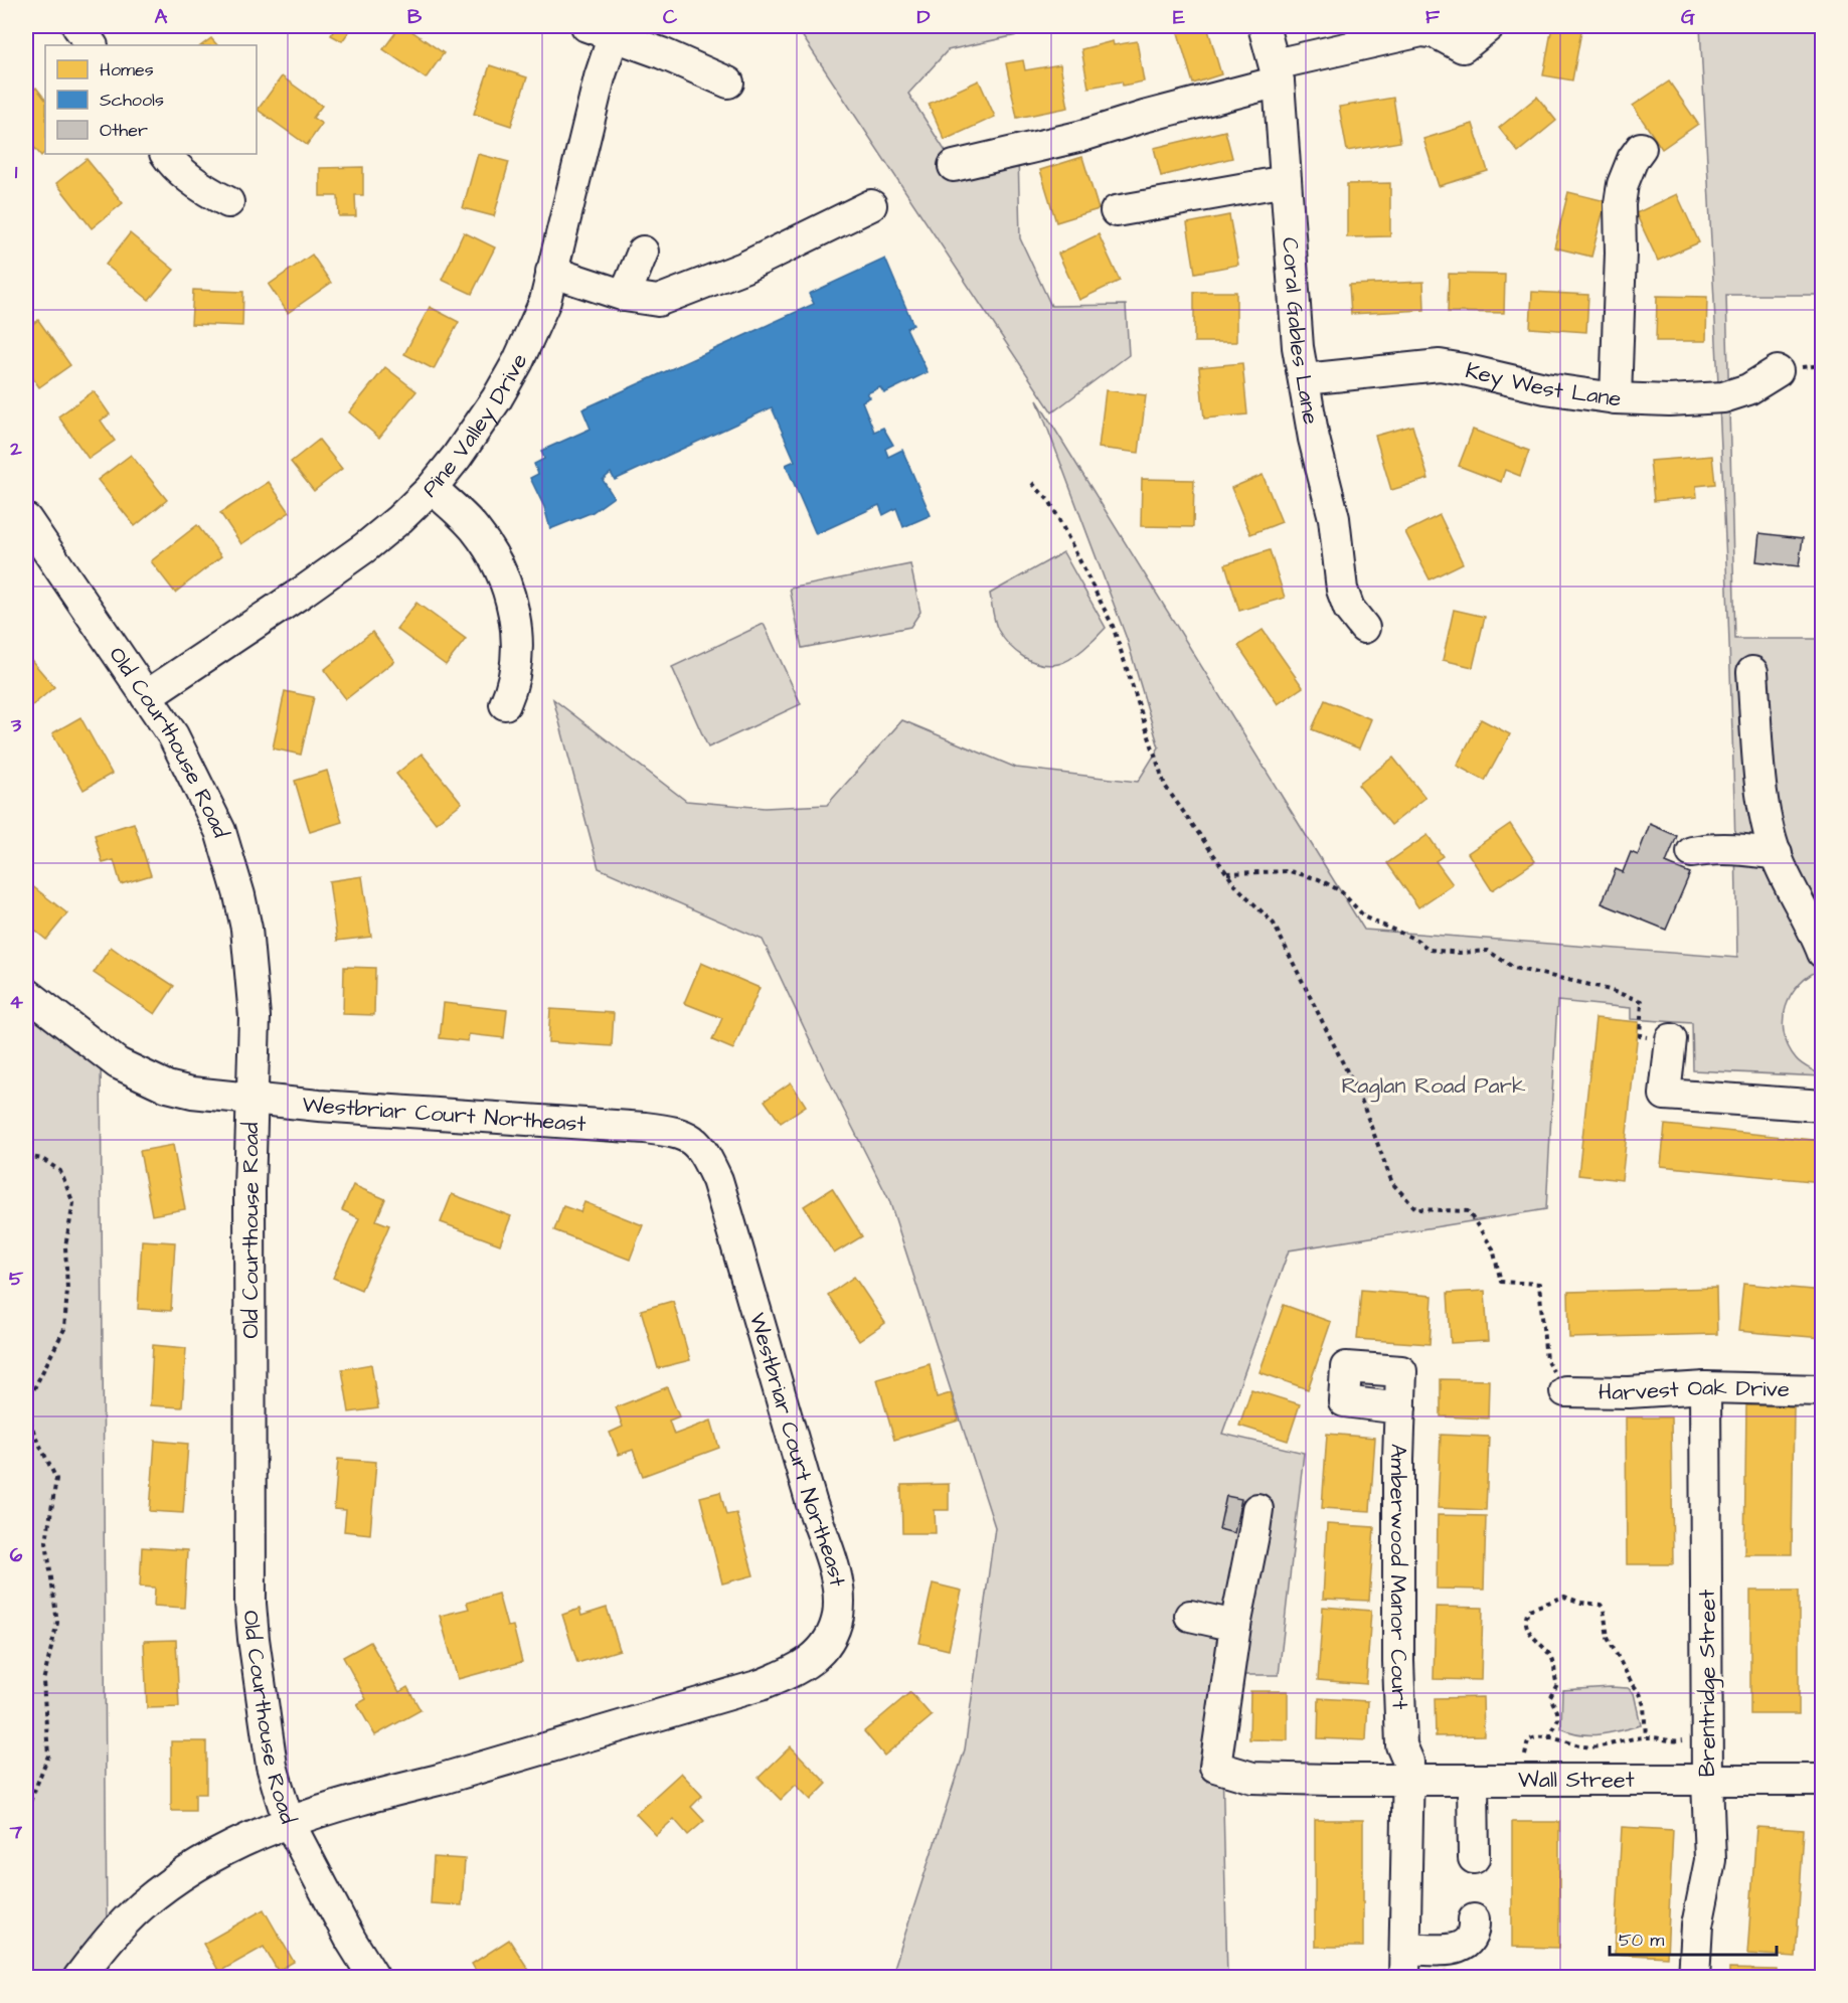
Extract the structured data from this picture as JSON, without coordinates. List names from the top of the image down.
{
  "streets": {
    "street": [
      "Coral Gables Lane",
      "Key West Lane",
      "Pine Valley Drive",
      "Old Courthouse Road",
      "Westbriar Court Northeast",
      "Harvest Oak Drive",
      "Amberwood Manor Court",
      "Brentridge Street",
      "Wall Street"
    ]
  },
  "crossings": [
    ["Coral Gables Lane", "Key West Lane"],
    ["Pine Valley Drive", "Old Courthouse Road"],
    ["Old Courthouse Road", "Westbriar Court Northeast"],
    ["Harvest Oak Drive", "Brentridge Street"],
    ["Amberwood Manor Court", "Wall Street"],
    ["Brentridge Street", "Wall Street"]
  ],
  "parks": ["Raglan Road Park"],
  "legend": ["Homes", "Schools", "Other"],
  "scale_bar": "50 m",
  "grid": {
    "columns": [
      "A",
      "B",
      "C",
      "D",
      "E",
      "F",
      "G"
    ],
    "rows": [
      "1",
      "2",
      "3",
      "4",
      "5",
      "6",
      "7"
    ]
  }
}
